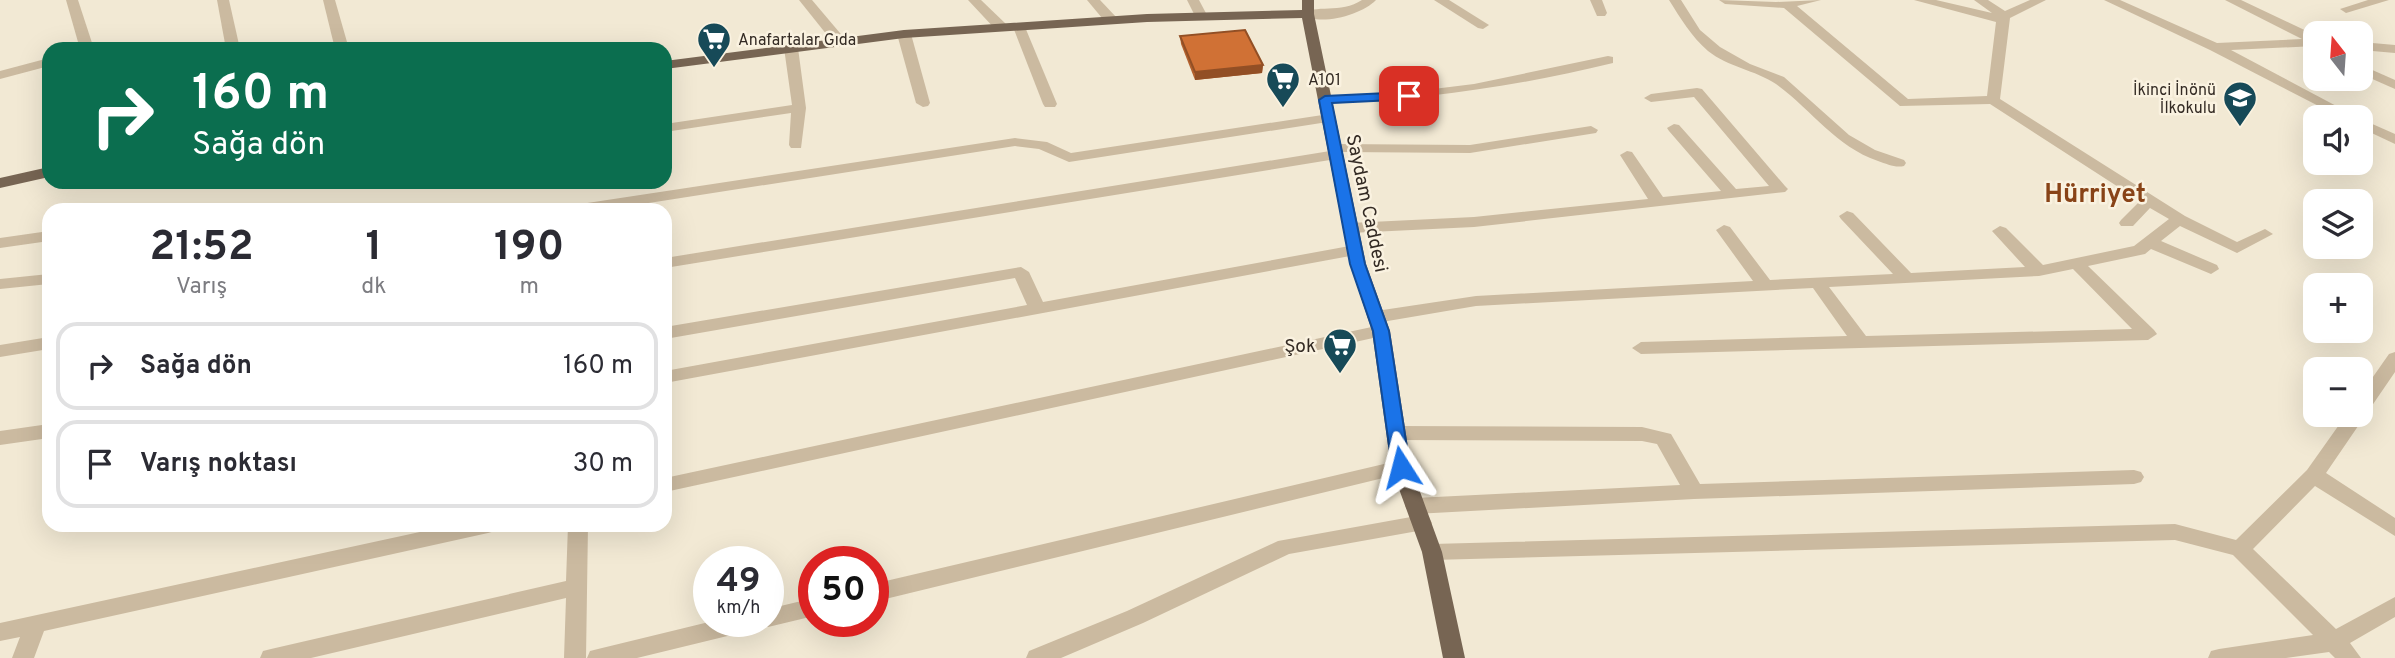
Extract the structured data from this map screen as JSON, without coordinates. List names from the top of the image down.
{
  "streets": {
    "main road": ["Saydam Caddesi"]
  },
  "districts": ["Hürriyet"],
  "places": {
    "supermarket": ["Anafartalar Gıda", "A101", "Şok"],
    "school or university": ["İkinci İnönü İlkokulu"]
  },
  "north": "top",
  "page": {
    "map_buttons": ["+", "−"],
    "turn": ["160 m", "Sağa dön"],
    "eta": [
      "21:52",
      "Varış",
      "1",
      "dk",
      "190",
      "m"
    ],
    "list": [
      {
        "name": "Sağa dön",
        "value": "160 m"
      },
      {
        "name": "Varış noktası",
        "value": "30 m"
      }
    ],
    "speed": "49 km/h",
    "limit": "50"
  }
}
